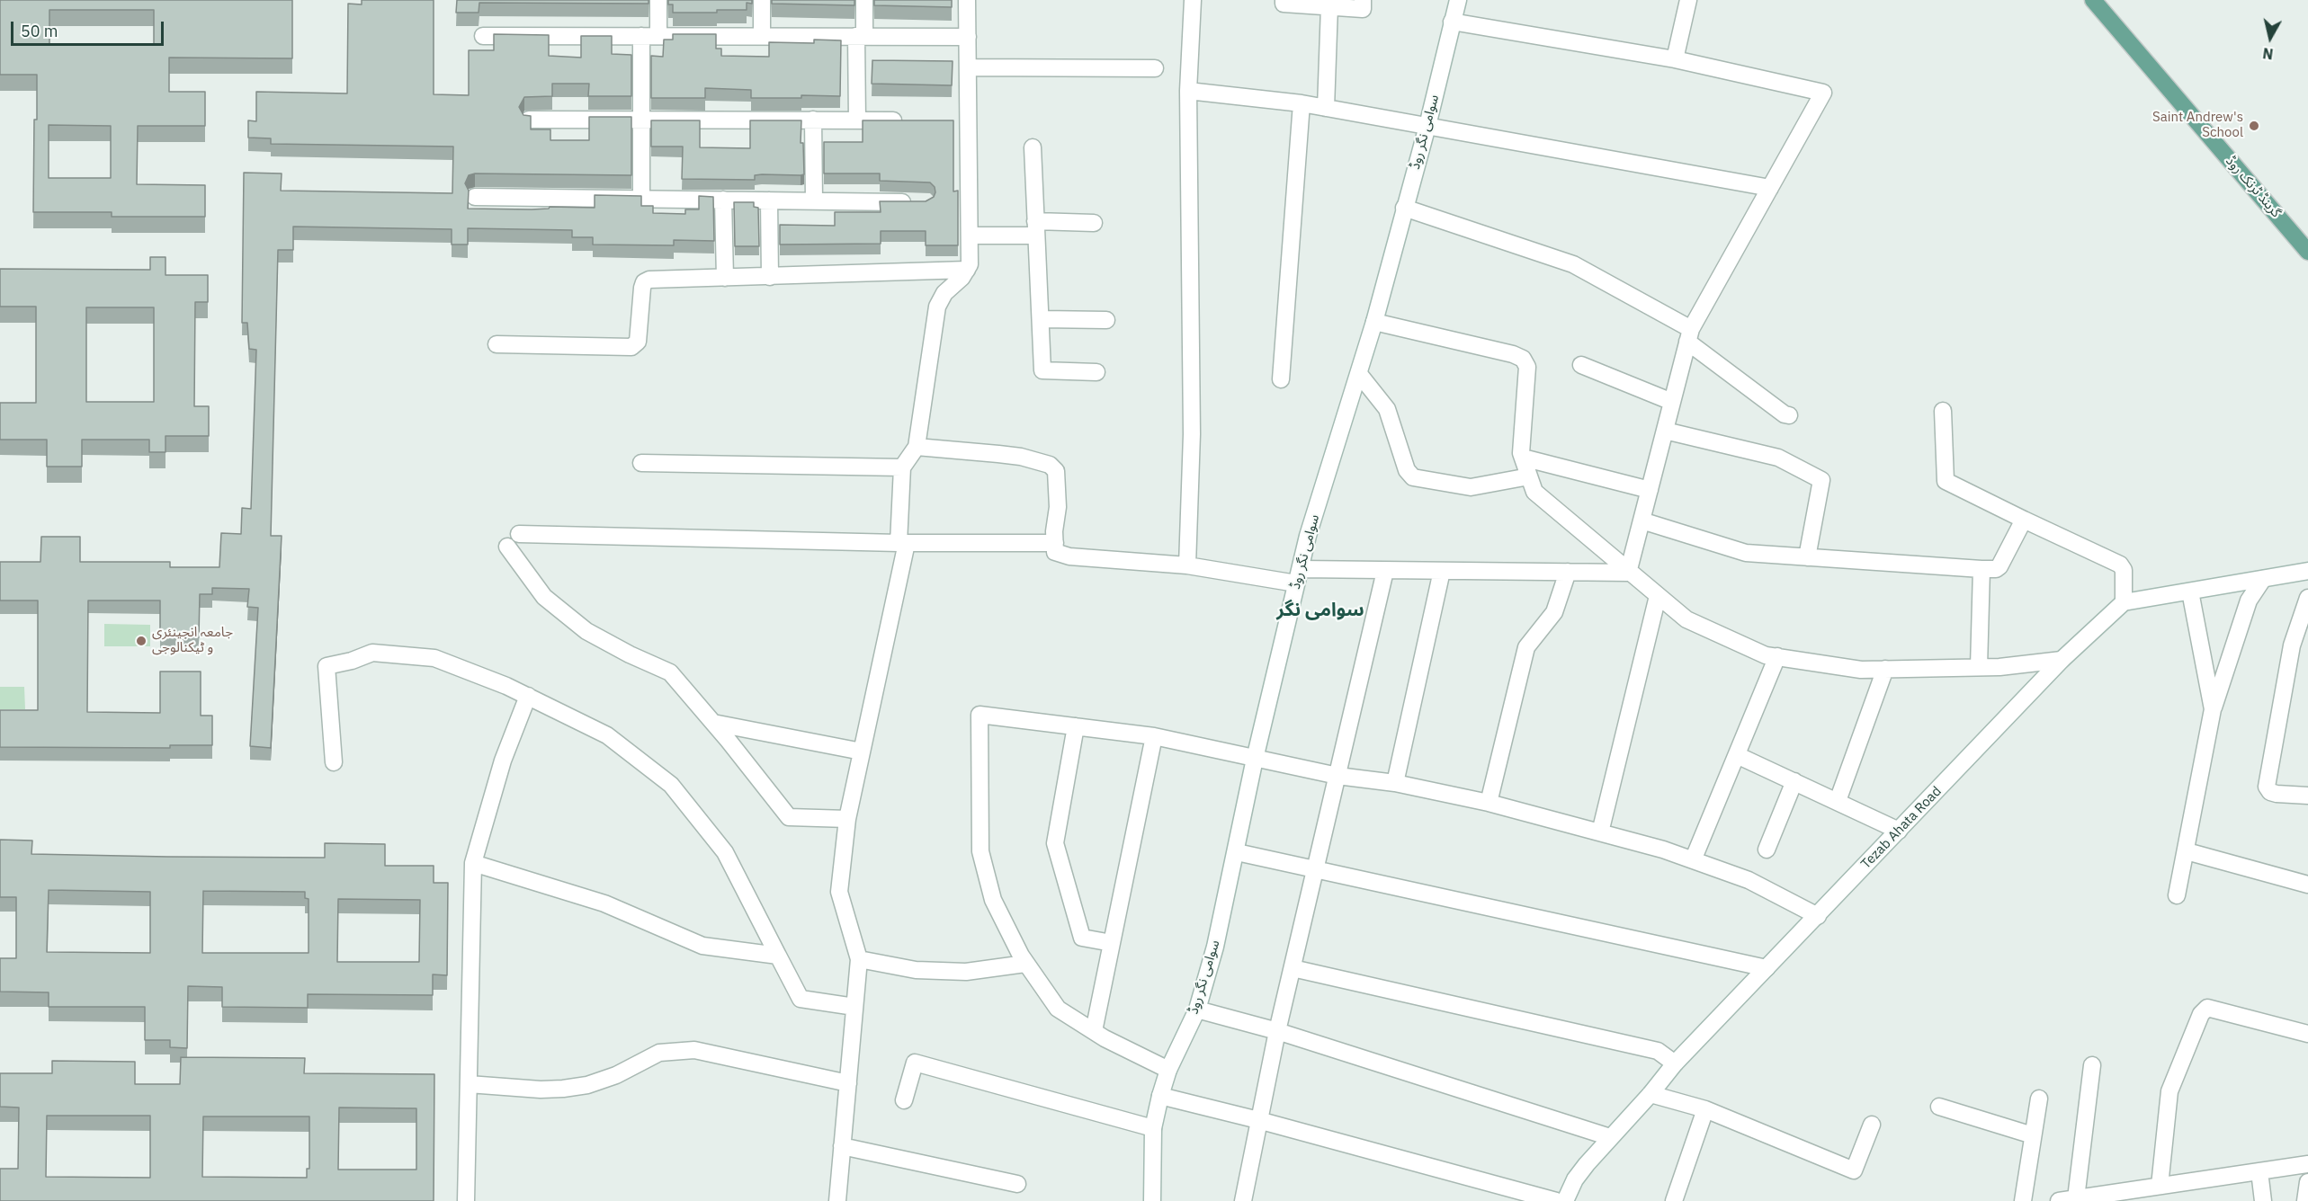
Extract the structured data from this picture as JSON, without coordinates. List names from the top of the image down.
{
  "streets": {
    "main road": ["گرینڈ ٹرنک روڈ"],
    "street": ["سوامی نگر روڈ", "Tezab Ahata Road"]
  },
  "districts": ["سوامی نگر"],
  "places": ["Saint Andrew's School", "جامعہ انجینئری و ٹیکنالوجی"],
  "scale_bar": "50 m",
  "north": "bottom"
}
